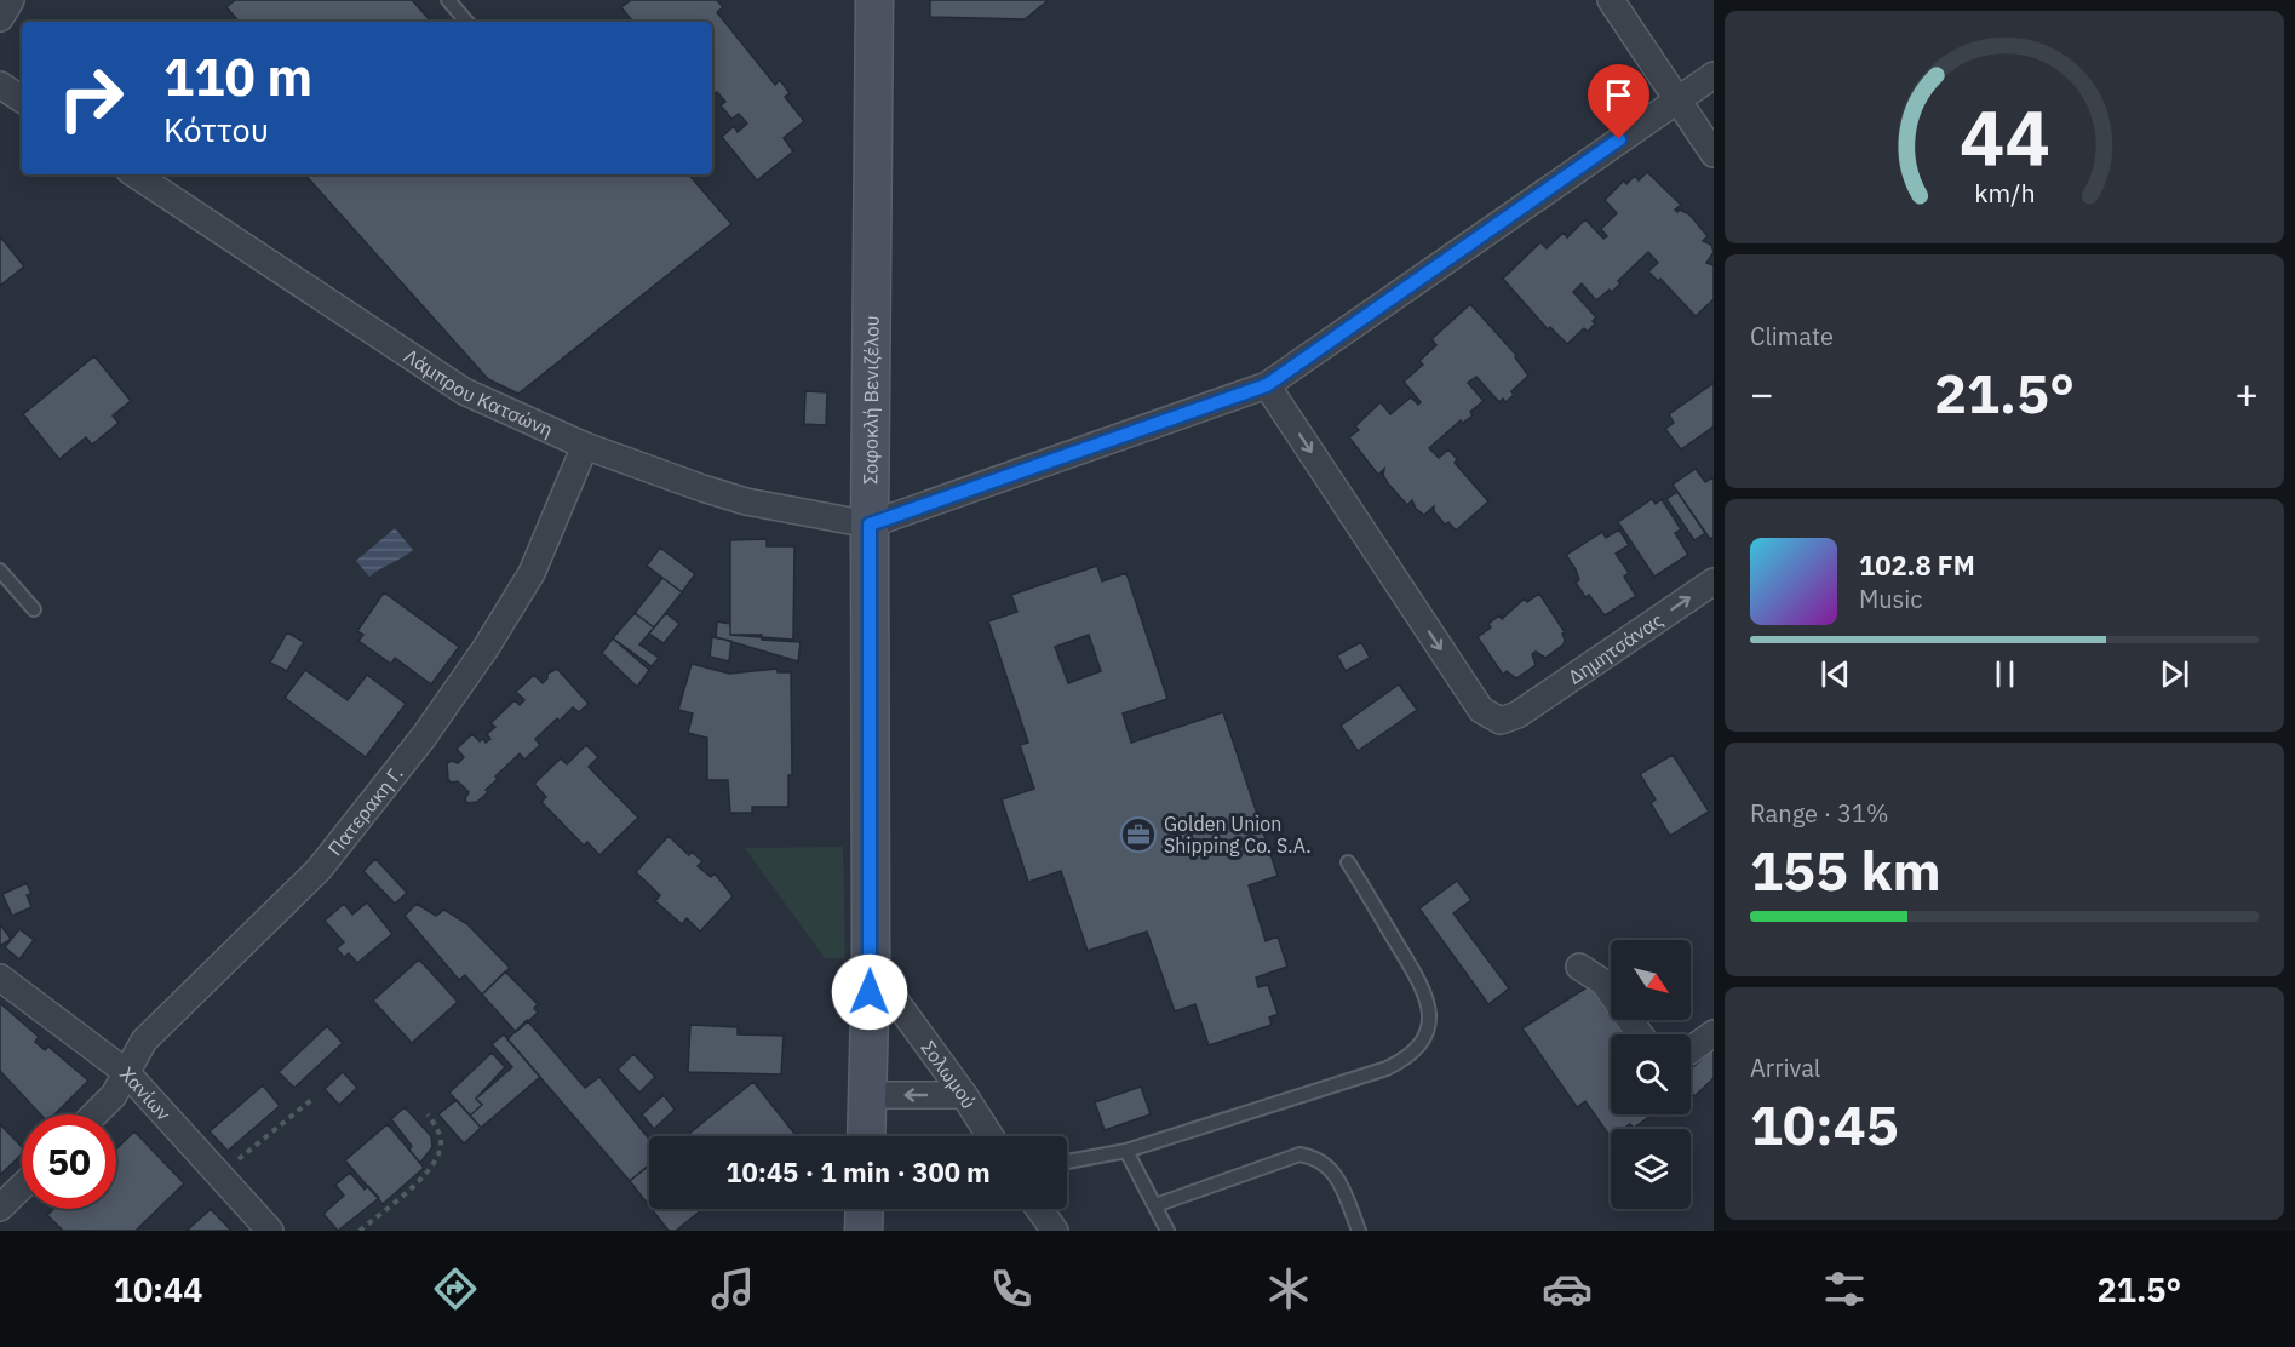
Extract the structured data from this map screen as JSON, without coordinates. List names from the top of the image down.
{
  "streets": {
    "main road": ["Σοφοκλή Βενιζέλου"],
    "street": [
      "Λάμπρου Κατσώνη",
      "Δημητσάνας",
      "Πατερακη Γ.",
      "Σολωμού",
      "Χανίων"
    ]
  },
  "crossings": [
    ["Λάμπρου Κατσώνη", "Σοφοκλή Βενιζέλου"],
    ["Λάμπρου Κατσώνη", "Πατερακη Γ."],
    ["Σοφοκλή Βενιζέλου", "Σολωμού"],
    ["Πατερακη Γ.", "Χανίων"]
  ],
  "places": {
    "office": ["Golden Union Shipping Co. S.A."]
  },
  "north": "bottom right",
  "page": {
    "turn": ["110 m", "Κόττου"],
    "tile": [
      "Climate",
      ["Range · 31%", "155 km"],
      ["Arrival", "10:45"]
    ],
    "heat": ["−", "21.5°", "+"],
    "song": ["102.8 FM", "Music"],
    "limit": "50",
    "trip": "10:45 · 1 min · 300 m",
    "tabs": ["10:44", "21.5°"],
    "gauge": ["44", "km/h"]
  }
}
